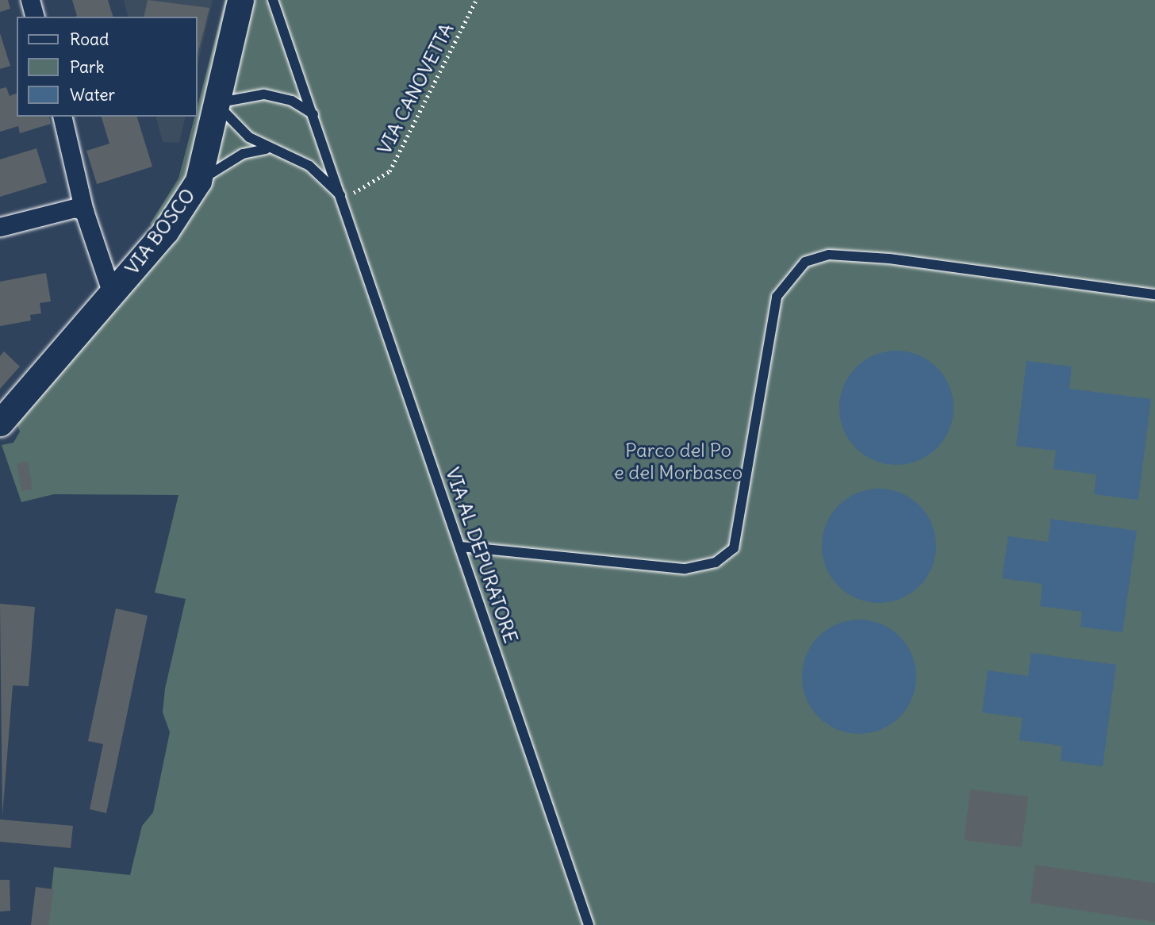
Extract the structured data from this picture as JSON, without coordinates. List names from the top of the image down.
{
  "streets": {
    "street": ["VIA BOSCO"],
    "lane": ["VIA AL DEPURATORE"],
    "path": ["VIA CANOVETTA"]
  },
  "crossings": [
    ["VIA CANOVETTA", "VIA AL DEPURATORE"],
    ["VIA BOSCO", "VIA AL DEPURATORE"]
  ],
  "parks": ["Parco del Po e del Morbasco"],
  "legend": ["Road", "Park", "Water"]
}
